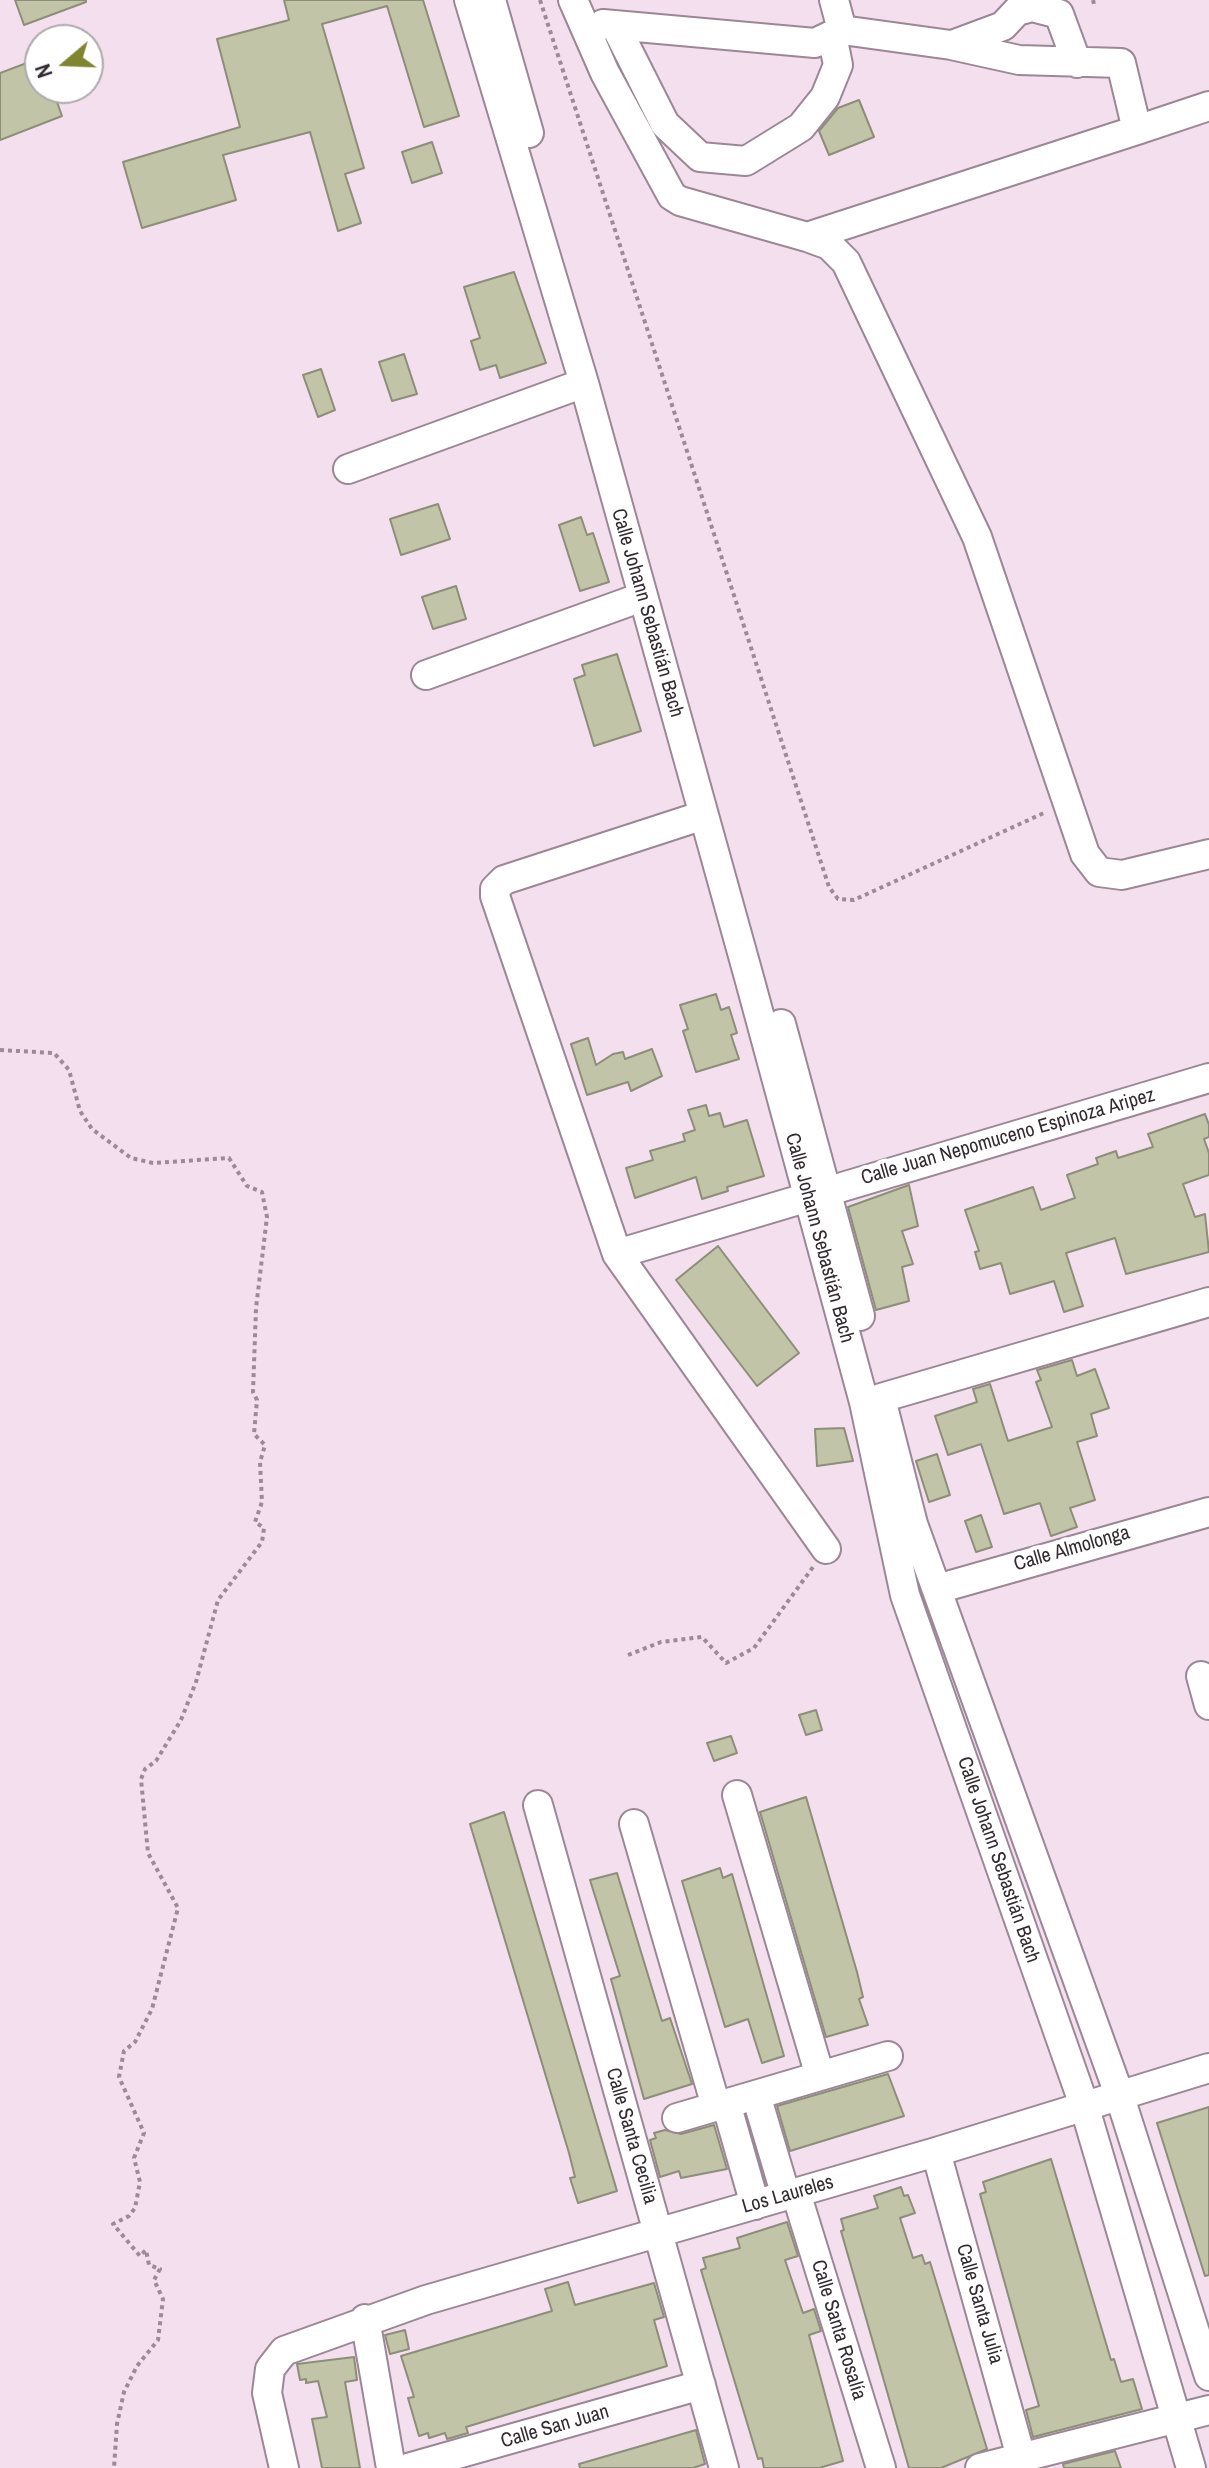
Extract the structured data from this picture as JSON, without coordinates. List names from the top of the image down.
{
  "streets": {
    "street": [
      "Calle Johann Sebastián Bach",
      "Calle Juan Nepomuceno Espinoza Aripez",
      "Calle Almolonga",
      "Calle Santa Cecilia",
      "Los Laureles",
      "Calle Santa Julia",
      "Calle Santa Rosalía",
      "Calle San Juan"
    ]
  },
  "crossings": [
    ["Calle Johann Sebastián Bach", "Calle Juan Nepomuceno Espinoza Aripez"],
    ["Calle Johann Sebastián Bach", "Calle Almolonga"],
    ["Calle Johann Sebastián Bach", "Los Laureles"],
    ["Calle Santa Cecilia", "Los Laureles"],
    ["Calle Santa Cecilia", "Calle San Juan"],
    ["Los Laureles", "Calle Santa Julia"],
    ["Los Laureles", "Calle Santa Rosalía"]
  ],
  "north": "left"
}
